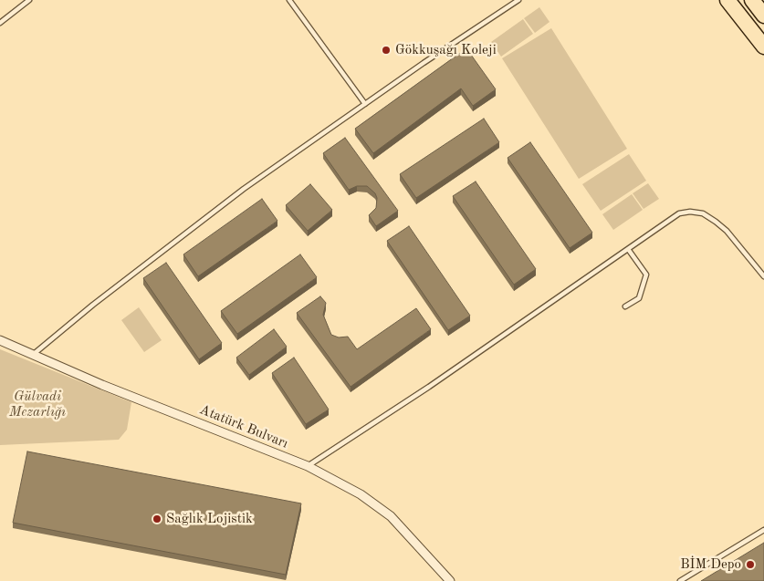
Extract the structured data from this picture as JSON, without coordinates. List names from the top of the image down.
{
  "streets": {
    "street": ["Atatürk Bulvarı"]
  },
  "parks": ["Gülvadi Mezarlığı"],
  "places": ["Gökkuşağı Koleji", "Sağlık Lojistik", "BİM Depo"]
}
